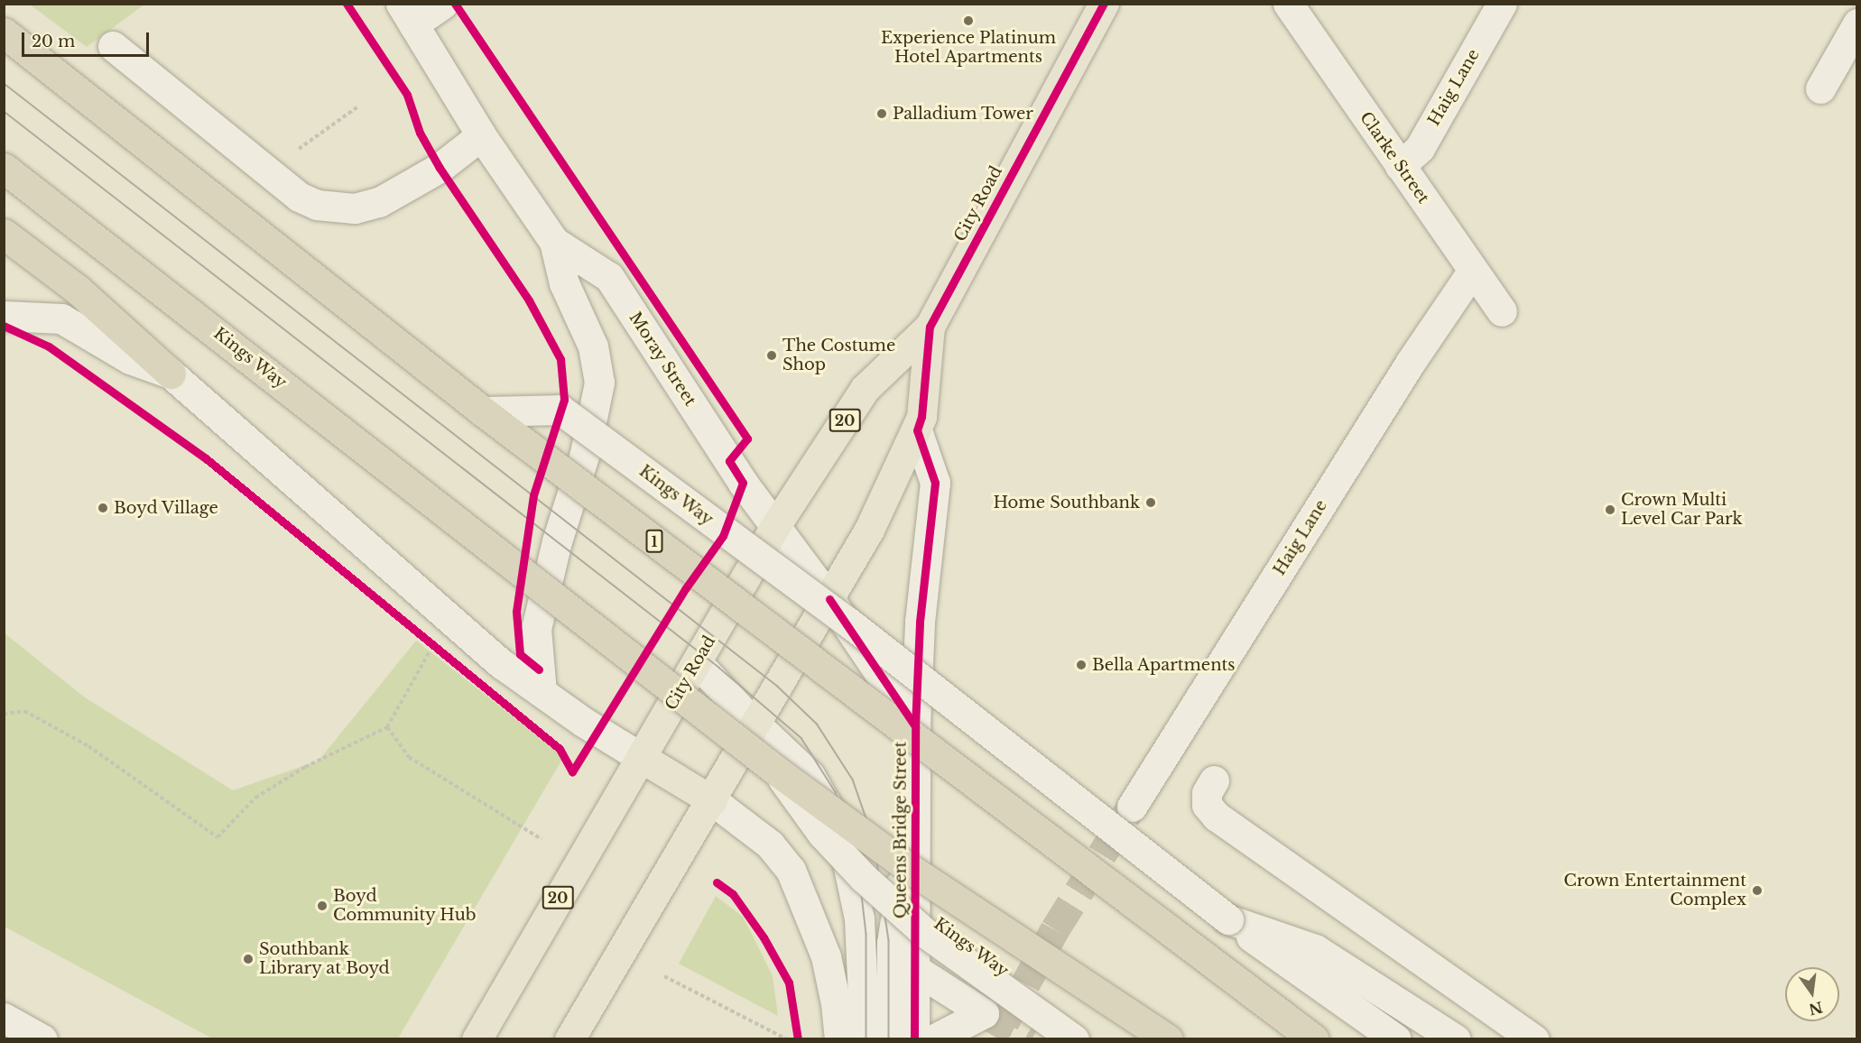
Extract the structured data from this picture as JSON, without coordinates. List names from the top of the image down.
{
  "streets": {
    "highway": ["Kings Way", "1"],
    "main road": ["City Road", "20"],
    "street": [
      "Haig Lane",
      "Clarke Street",
      "Moray Street",
      "Queens Bridge Street"
    ]
  },
  "crossings": [
    ["Haig Lane", "Clarke Street"],
    ["City Road", "Moray Street"],
    ["City Road", "Queens Bridge Street"],
    ["Kings Way", "1"],
    ["Moray Street", "Queens Bridge Street"]
  ],
  "places": [
    "Experience Platinum Hotel Apartments",
    "Palladium Tower",
    "The Costume Shop",
    "Home Southbank",
    "Boyd Village",
    "Crown Multi Level Car Park",
    "Bella Apartments",
    "Crown Entertainment Complex",
    "Boyd Community Hub",
    "Southbank Library at Boyd"
  ],
  "scale_bar": "20 m",
  "north": "bottom"
}
